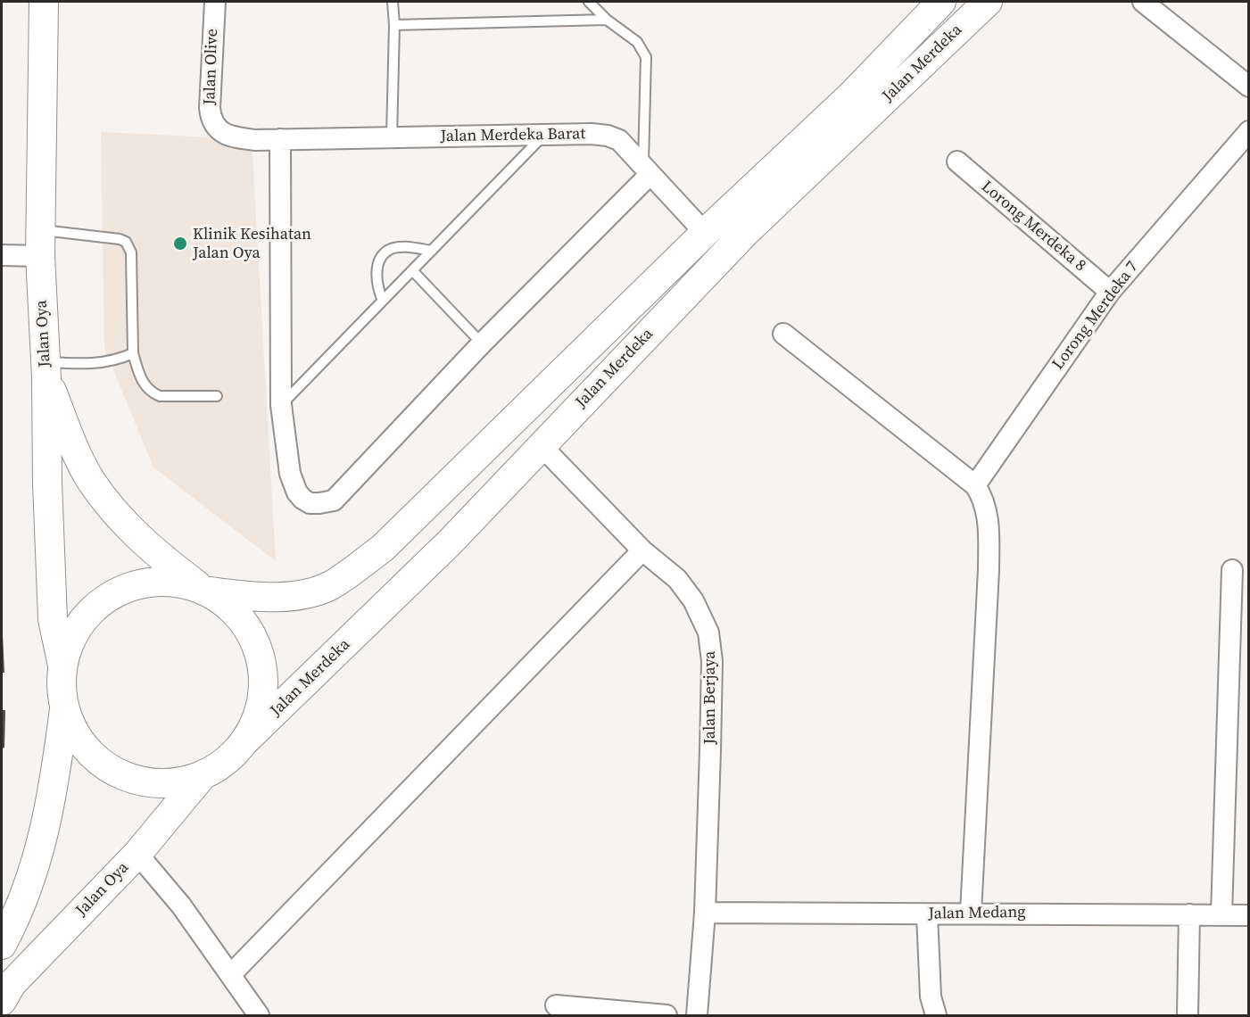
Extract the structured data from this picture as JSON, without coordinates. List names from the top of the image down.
{
  "streets": {
    "main road": ["Jalan Merdeka", "Jalan Oya"],
    "street": [
      "Jalan Olive",
      "Jalan Merdeka Barat",
      "Lorong Merdeka 8",
      "Lorong Merdeka 7",
      "Jalan Berjaya",
      "Jalan Medang"
    ]
  },
  "crossings": [
    ["Jalan Merdeka", "Jalan Merdeka Barat"],
    ["Jalan Merdeka", "Jalan Oya"],
    ["Jalan Merdeka", "Jalan Berjaya"],
    ["Jalan Olive", "Jalan Merdeka Barat"],
    ["Lorong Merdeka 8", "Lorong Merdeka 7"],
    ["Jalan Berjaya", "Jalan Medang"]
  ],
  "places": ["Klinik Kesihatan Jalan Oya"]
}
